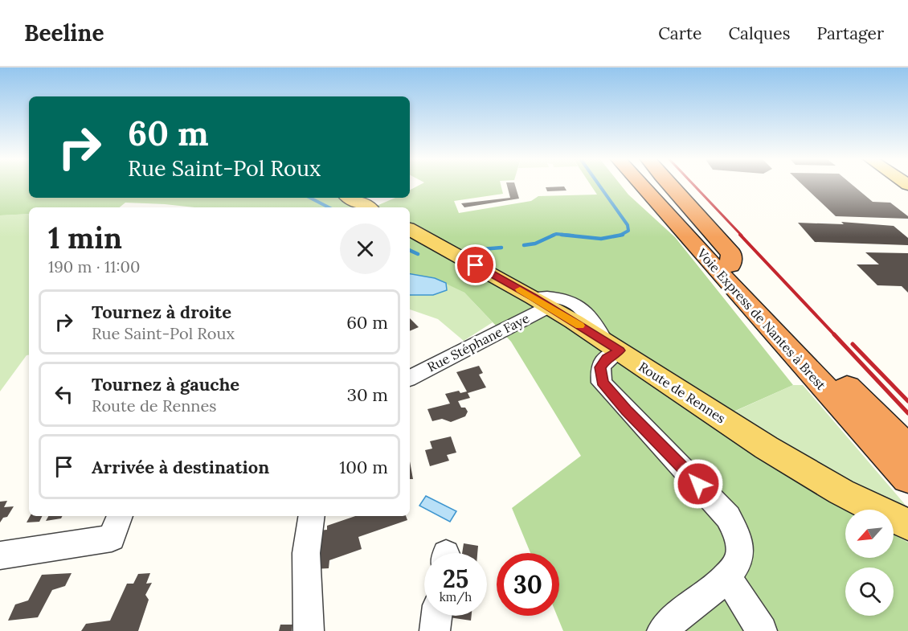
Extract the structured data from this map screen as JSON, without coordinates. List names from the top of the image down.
{
  "streets": {
    "highway": ["Voie Express de Nantes à Brest"],
    "main road": ["Route de Rennes"],
    "street": ["Rue Stéphane Faye"]
  },
  "crossings": [
    ["Rue Stéphane Faye", "Route de Rennes"]
  ],
  "north": "bottom left",
  "page": {
    "header": "Beeline",
    "nav": ["Carte", "Calques", "Partager"],
    "turn": ["60 m", "Rue Saint-Pol Roux"],
    "heading": ["1 min", "190 m · 11:00"],
    "list": [
      {
        "name": "Tournez à droite",
        "note": "Rue Saint-Pol Roux",
        "value": "60 m"
      },
      {
        "name": "Tournez à gauche",
        "note": "Route de Rennes",
        "value": "30 m"
      },
      {
        "name": "Arrivée à destination",
        "value": "100 m"
      }
    ],
    "speed": "25 km/h",
    "limit": "30"
  }
}
